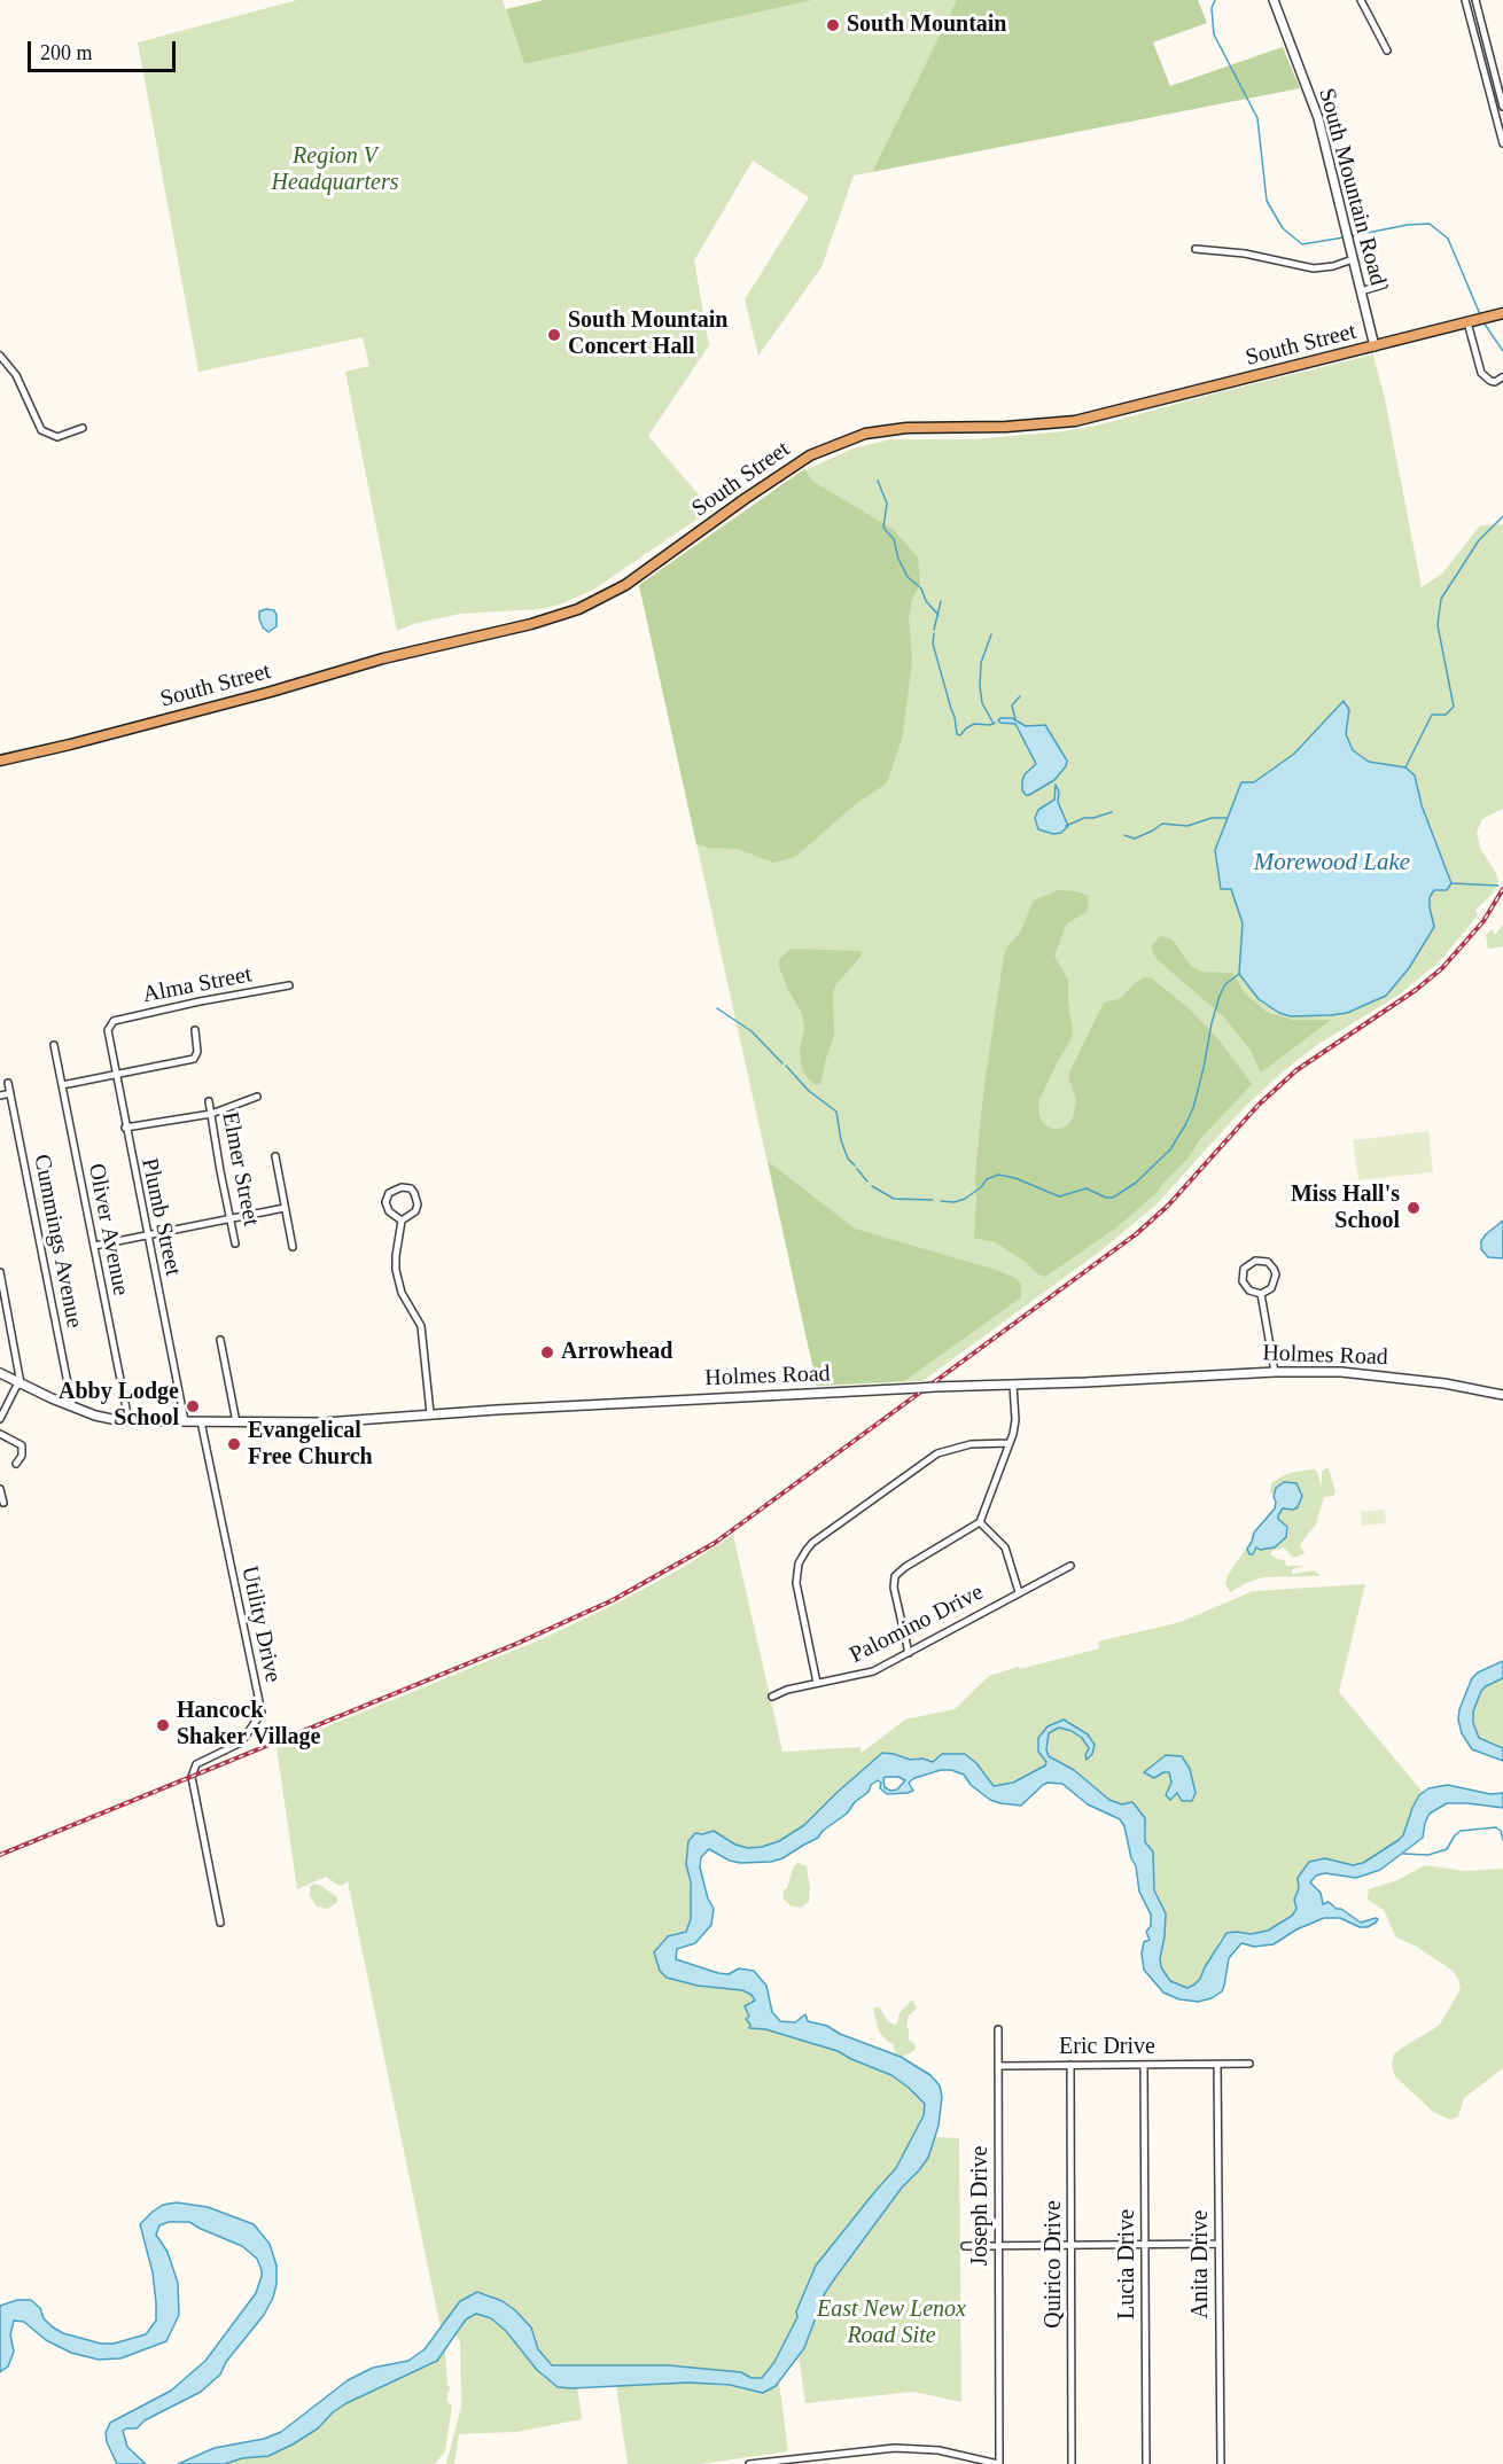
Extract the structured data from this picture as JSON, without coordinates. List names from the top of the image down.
{
  "streets": {
    "highway": ["South Street"],
    "street": [
      "South Mountain Road",
      "Alma Street",
      "Elmer Street",
      "Plumb Street",
      "Oliver Avenue",
      "Cummings Avenue",
      "Holmes Road",
      "Utility Drive",
      "Palomino Drive",
      "Eric Drive",
      "Joseph Drive",
      "Quirico Drive",
      "Lucia Drive",
      "Anita Drive"
    ]
  },
  "crossings": [
    ["South Mountain Road", "South Street"],
    ["Alma Street", "Plumb Street"],
    ["Plumb Street", "Holmes Road"],
    ["Oliver Avenue", "Holmes Road"],
    ["Cummings Avenue", "Holmes Road"],
    ["Holmes Road", "Utility Drive"],
    ["Eric Drive", "Joseph Drive"],
    ["Eric Drive", "Quirico Drive"],
    ["Eric Drive", "Lucia Drive"],
    ["Eric Drive", "Anita Drive"]
  ],
  "water": ["Morewood Lake"],
  "parks": ["Region V Headquarters", "East New Lenox Road Site"],
  "places": [
    "South Mountain",
    "South Mountain Concert Hall",
    "Miss Hall's School",
    "Arrowhead",
    "Abby Lodge School",
    "Evangelical Free Church",
    "Hancock Shaker Village"
  ],
  "scale_bar": "200 m"
}
